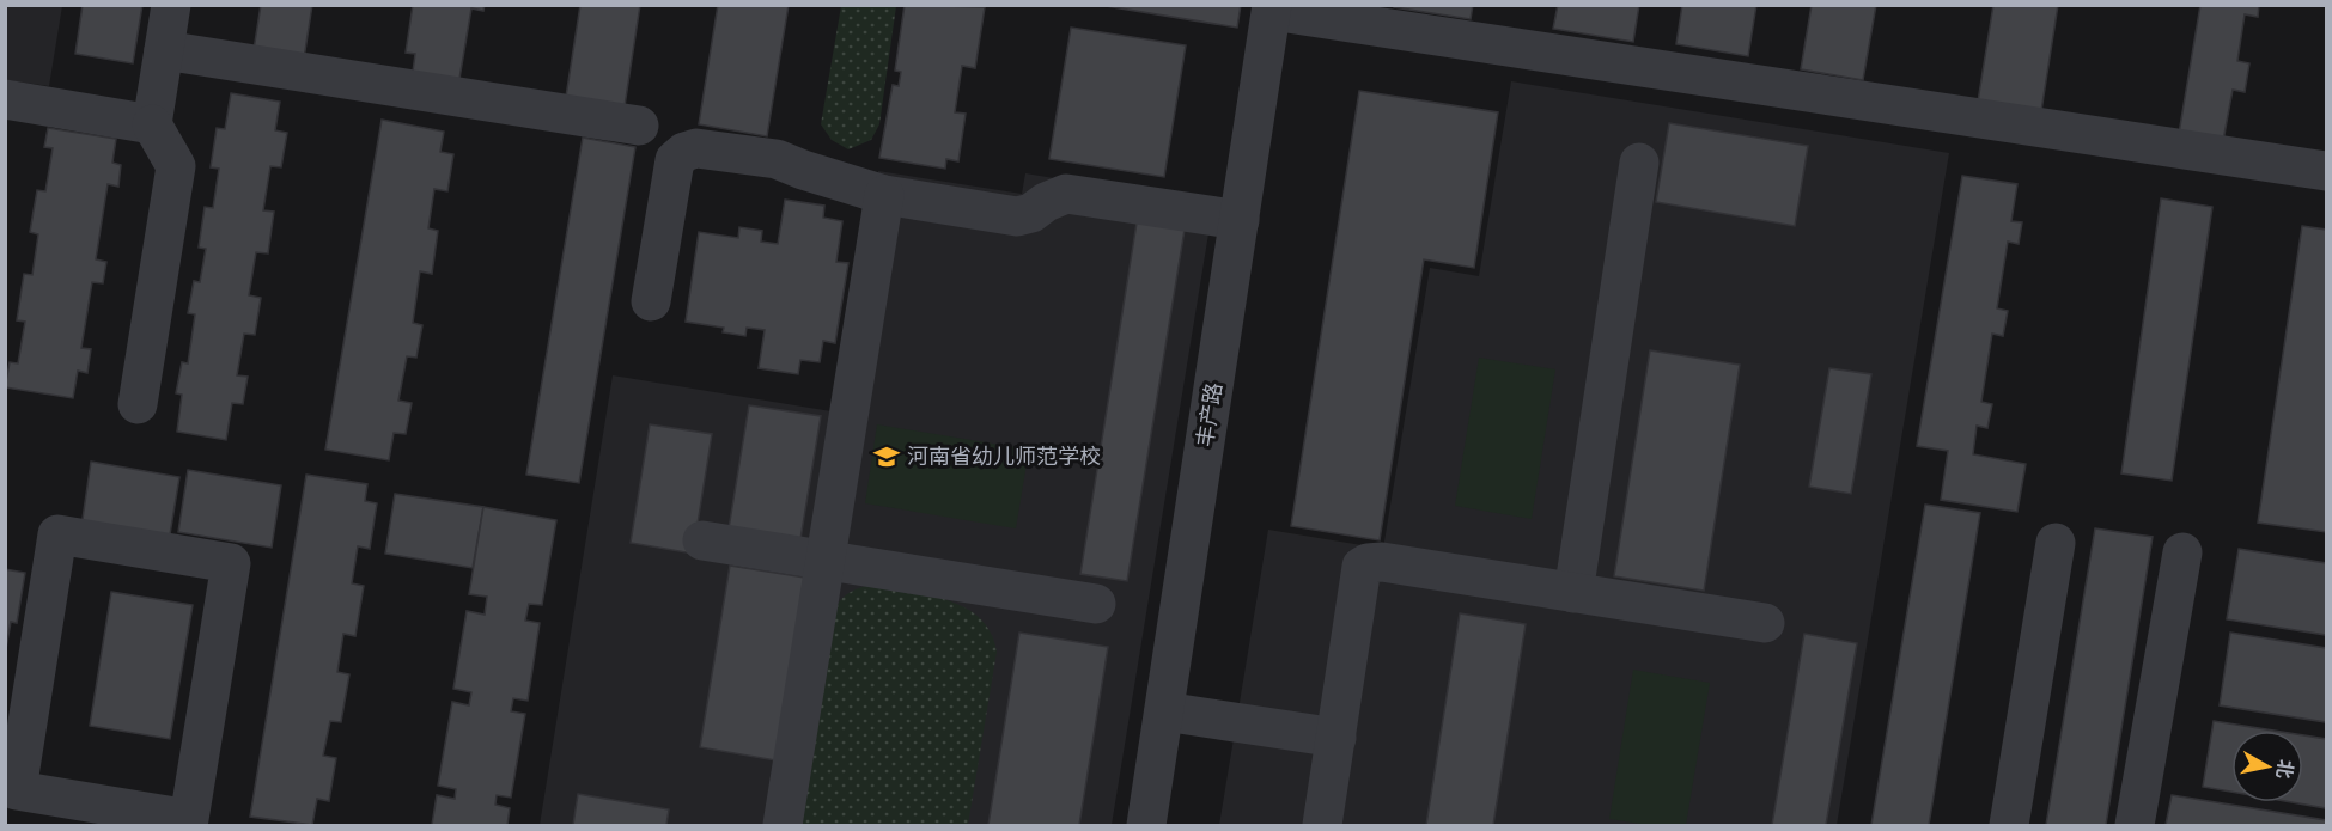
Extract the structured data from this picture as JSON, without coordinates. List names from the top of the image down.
{
  "streets": {
    "street": ["丰产路"]
  },
  "places": {
    "school or university": ["河南省幼儿师范学校"]
  },
  "north": "right"
}
